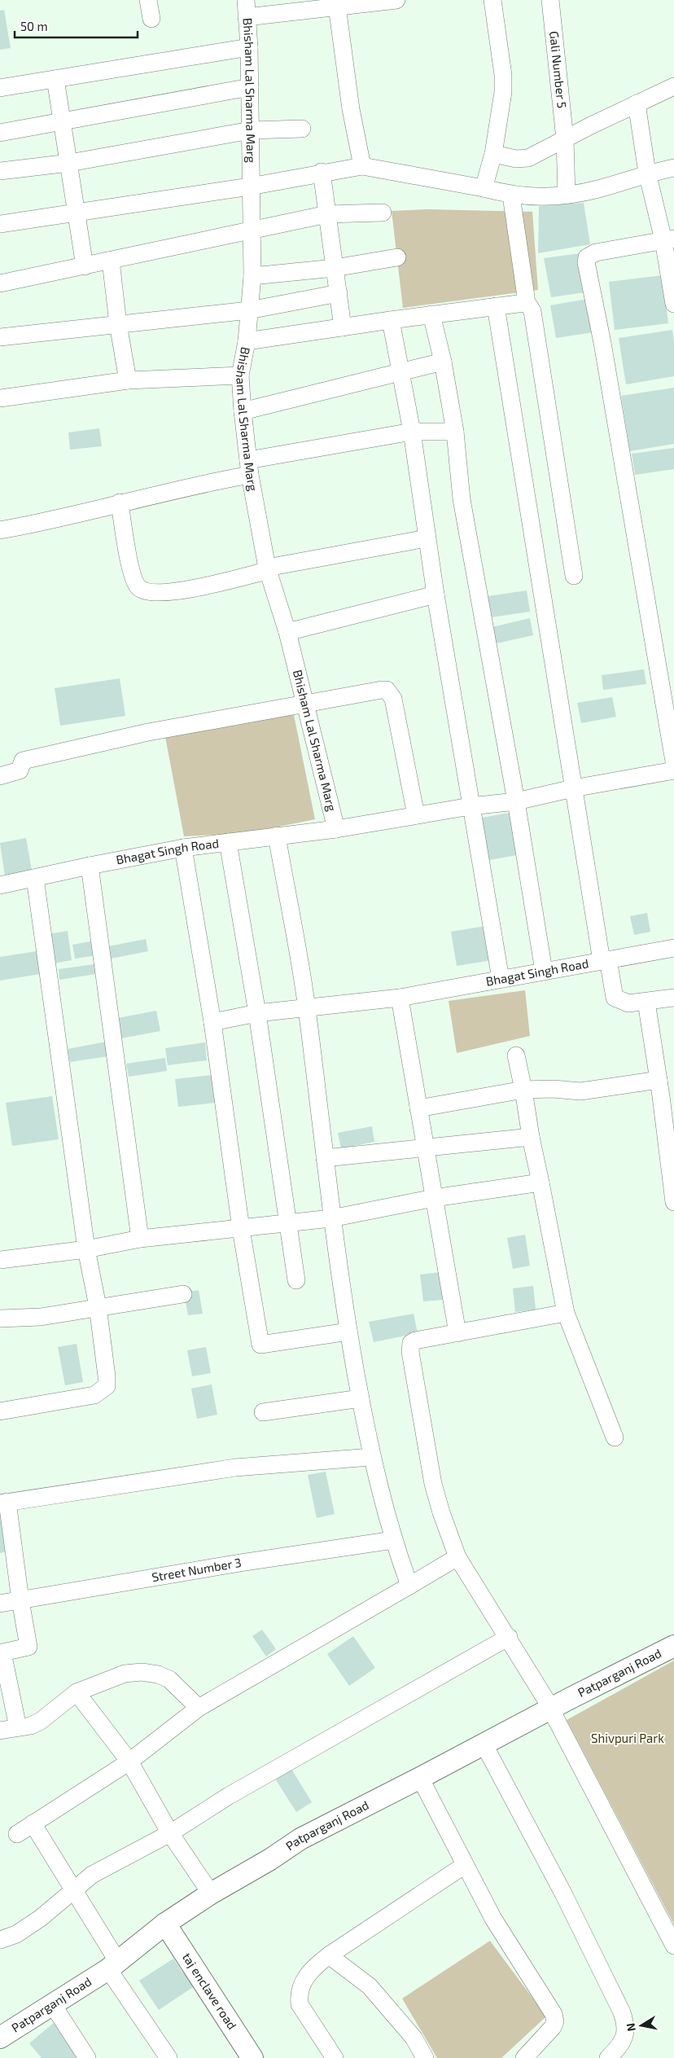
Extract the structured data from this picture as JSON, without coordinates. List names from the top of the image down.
{
  "streets": {
    "street": [
      "Gali Number 5",
      "Bhisham Lal Sharma Marg",
      "Bhagat Singh Road",
      "Street Number 3",
      "Patparganj Road",
      "taj enclave road"
    ]
  },
  "crossings": [
    ["Bhisham Lal Sharma Marg", "Bhagat Singh Road"],
    ["Patparganj Road", "taj enclave road"]
  ],
  "parks": ["Shivpuri Park"],
  "scale_bar": "50 m",
  "north": "left"
}
